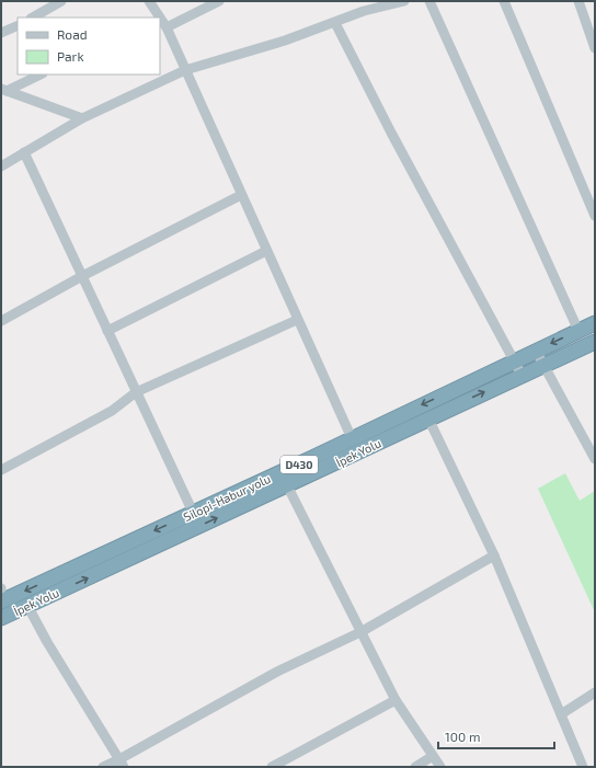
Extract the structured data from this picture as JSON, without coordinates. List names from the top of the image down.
{
  "streets": {
    "highway": ["İpek Yolu", "D430", "Silopi-Habur yolu"]
  },
  "one_way": ["İpek Yolu", "Silopi-Habur yolu"],
  "legend": ["Road", "Park"],
  "scale_bar": "100 m"
}
